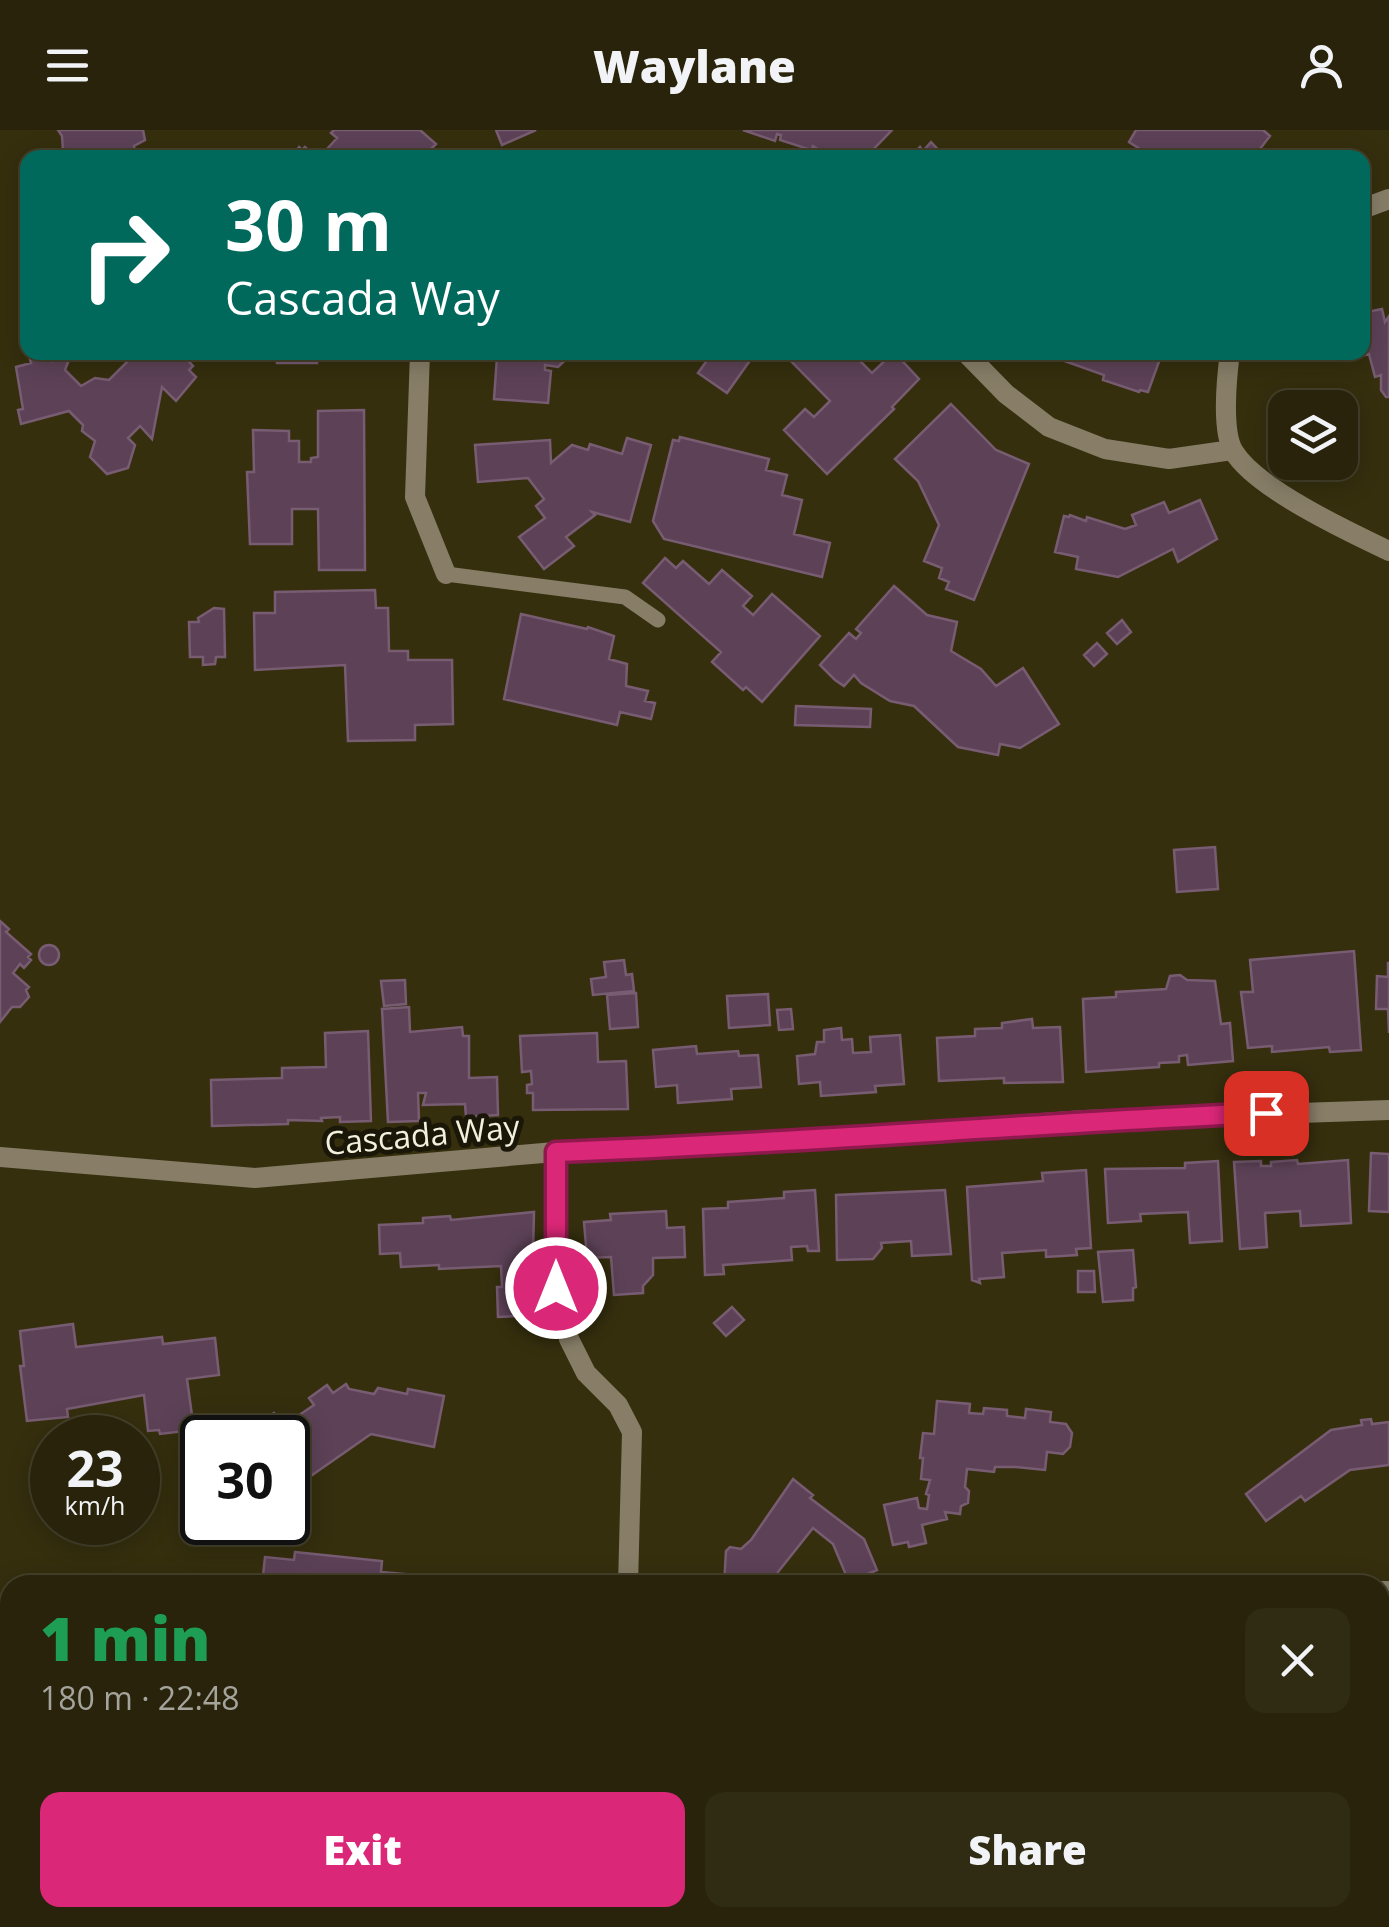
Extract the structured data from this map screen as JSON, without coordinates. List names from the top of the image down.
{
  "streets": {
    "street": ["Cascada Way"]
  },
  "page": {
    "header": "Waylane",
    "turn": ["30 m", "Cascada Way"],
    "speed": "23 km/h",
    "limit": "30",
    "heading": ["1 min", "180 m · 22:48"],
    "buttons": ["Exit", "Share"]
  }
}
